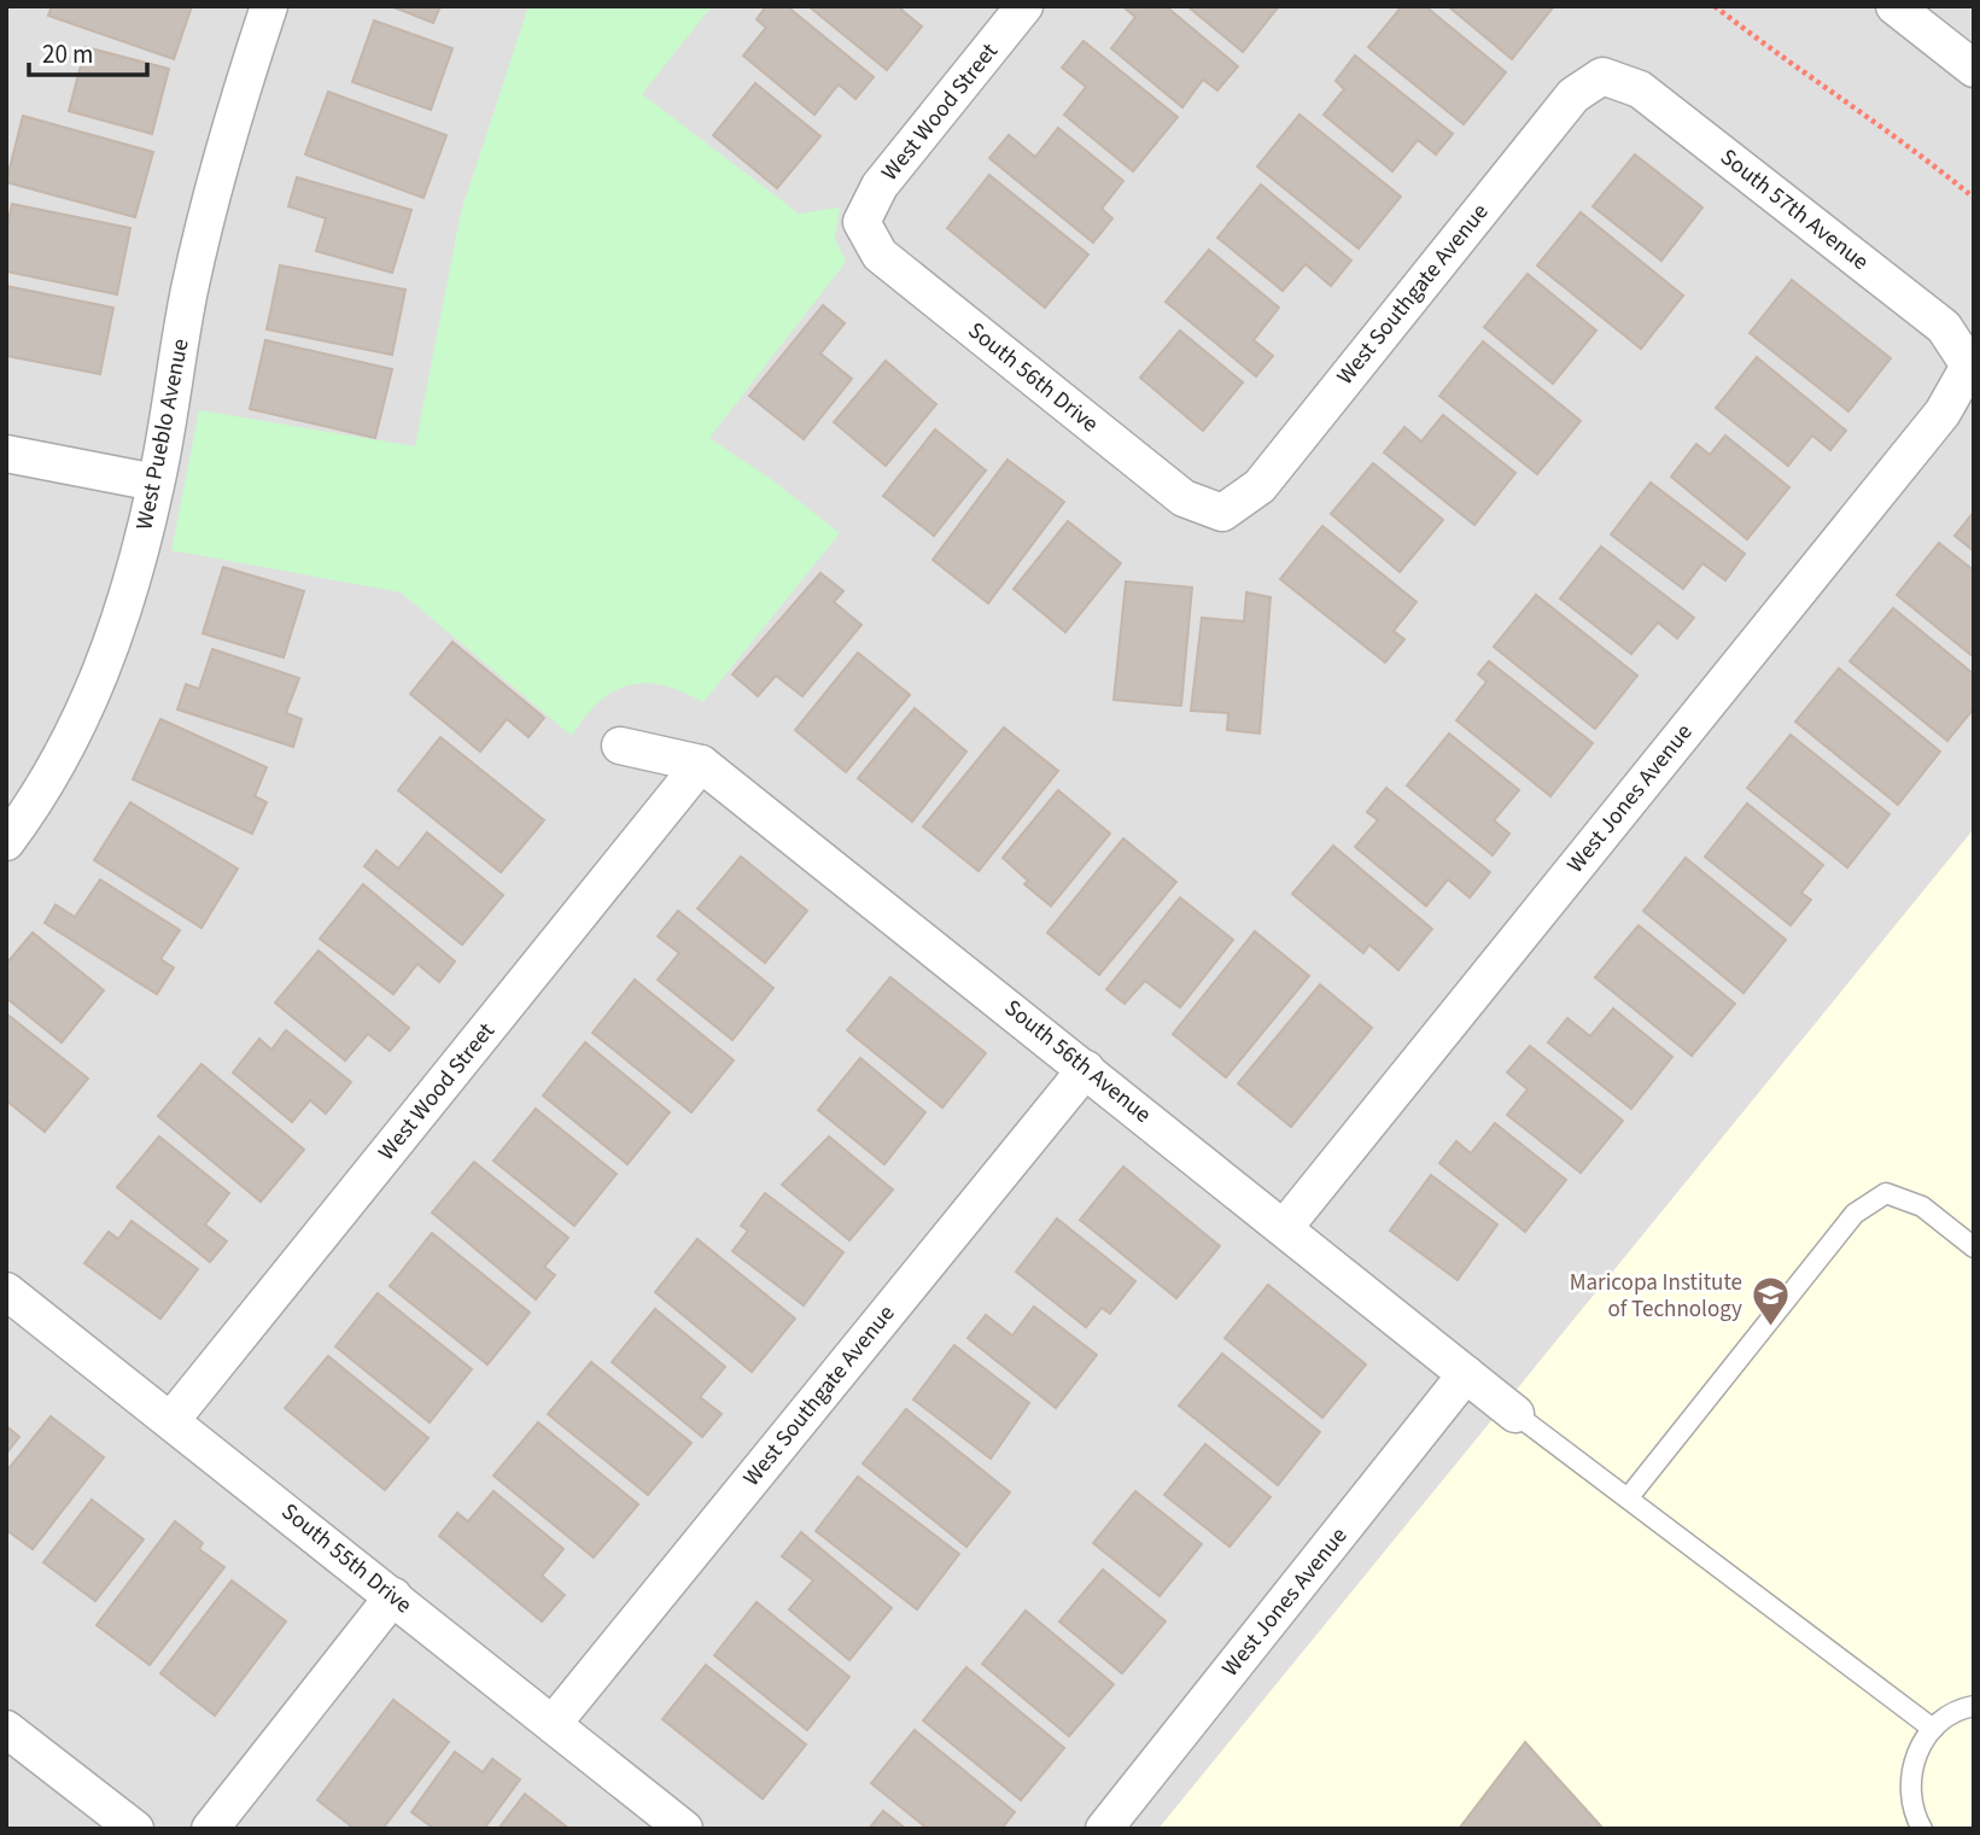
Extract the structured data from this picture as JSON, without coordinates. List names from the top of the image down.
{
  "streets": {
    "street": [
      "West Wood Street",
      "South 57th Avenue",
      "West Southgate Avenue",
      "South 56th Drive",
      "West Pueblo Avenue",
      "West Jones Avenue",
      "South 56th Avenue",
      "South 55th Drive"
    ]
  },
  "crossings": [
    ["West Wood Street", "South 56th Drive"],
    ["West Wood Street", "South 56th Avenue"],
    ["West Wood Street", "South 55th Drive"],
    ["South 57th Avenue", "West Southgate Avenue"],
    ["South 57th Avenue", "West Jones Avenue"],
    ["West Southgate Avenue", "South 56th Drive"],
    ["West Southgate Avenue", "South 56th Avenue"],
    ["West Southgate Avenue", "South 55th Drive"],
    ["West Jones Avenue", "South 56th Avenue"]
  ],
  "places": {
    "school or university": ["Maricopa Institute of Technology"]
  },
  "scale_bar": "20 m"
}
